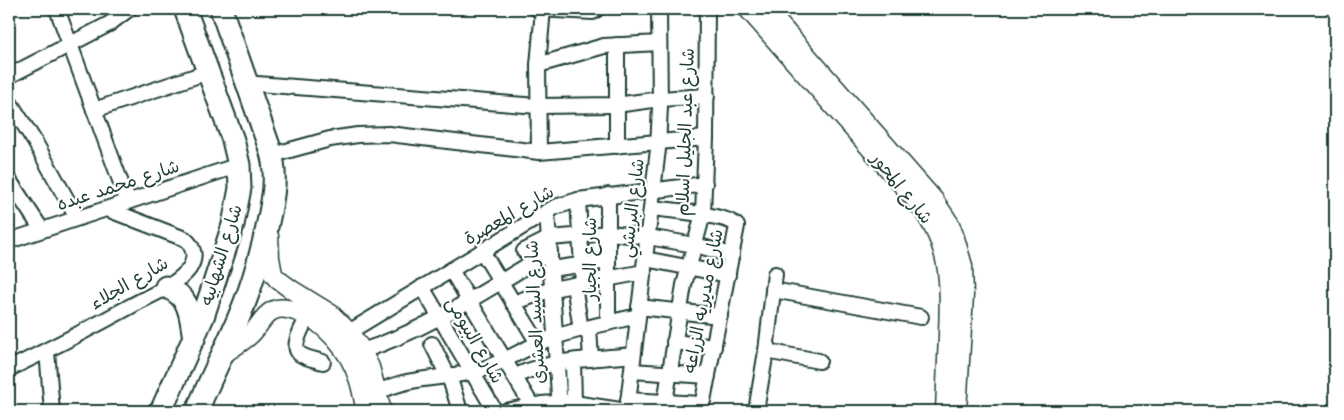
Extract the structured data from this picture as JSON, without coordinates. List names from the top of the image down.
{
  "streets": {
    "highway": ["شارع الشهابيه"],
    "main road": ["شارع المحور"],
    "street": [
      "شارع عبد الجليل اسلام",
      "شارع محمد عبده",
      "شارع البريشي",
      "شارع المعصرة",
      "شارع الجيار",
      "شارع الجلاء",
      "شارع مديريه الزراعه",
      "شارع السيد العشرى",
      "شارع البيومى"
    ]
  },
  "crossings": [
    ["شارع عبد الجليل اسلام", "شارع المعصرة"],
    ["شارع عبد الجليل اسلام", "شارع مديريه الزراعه"],
    ["شارع محمد عبده", "شارع الشهابيه"],
    ["شارع محمد عبده", "شارع الجلاء"],
    ["شارع البريشي", "شارع المعصرة"],
    ["شارع البريشي", "شارع مديريه الزراعه"],
    ["شارع المعصرة", "شارع الجيار"],
    ["شارع المعصرة", "شارع السيد العشرى"],
    ["شارع المعصرة", "شارع البيومى"]
  ]
}
